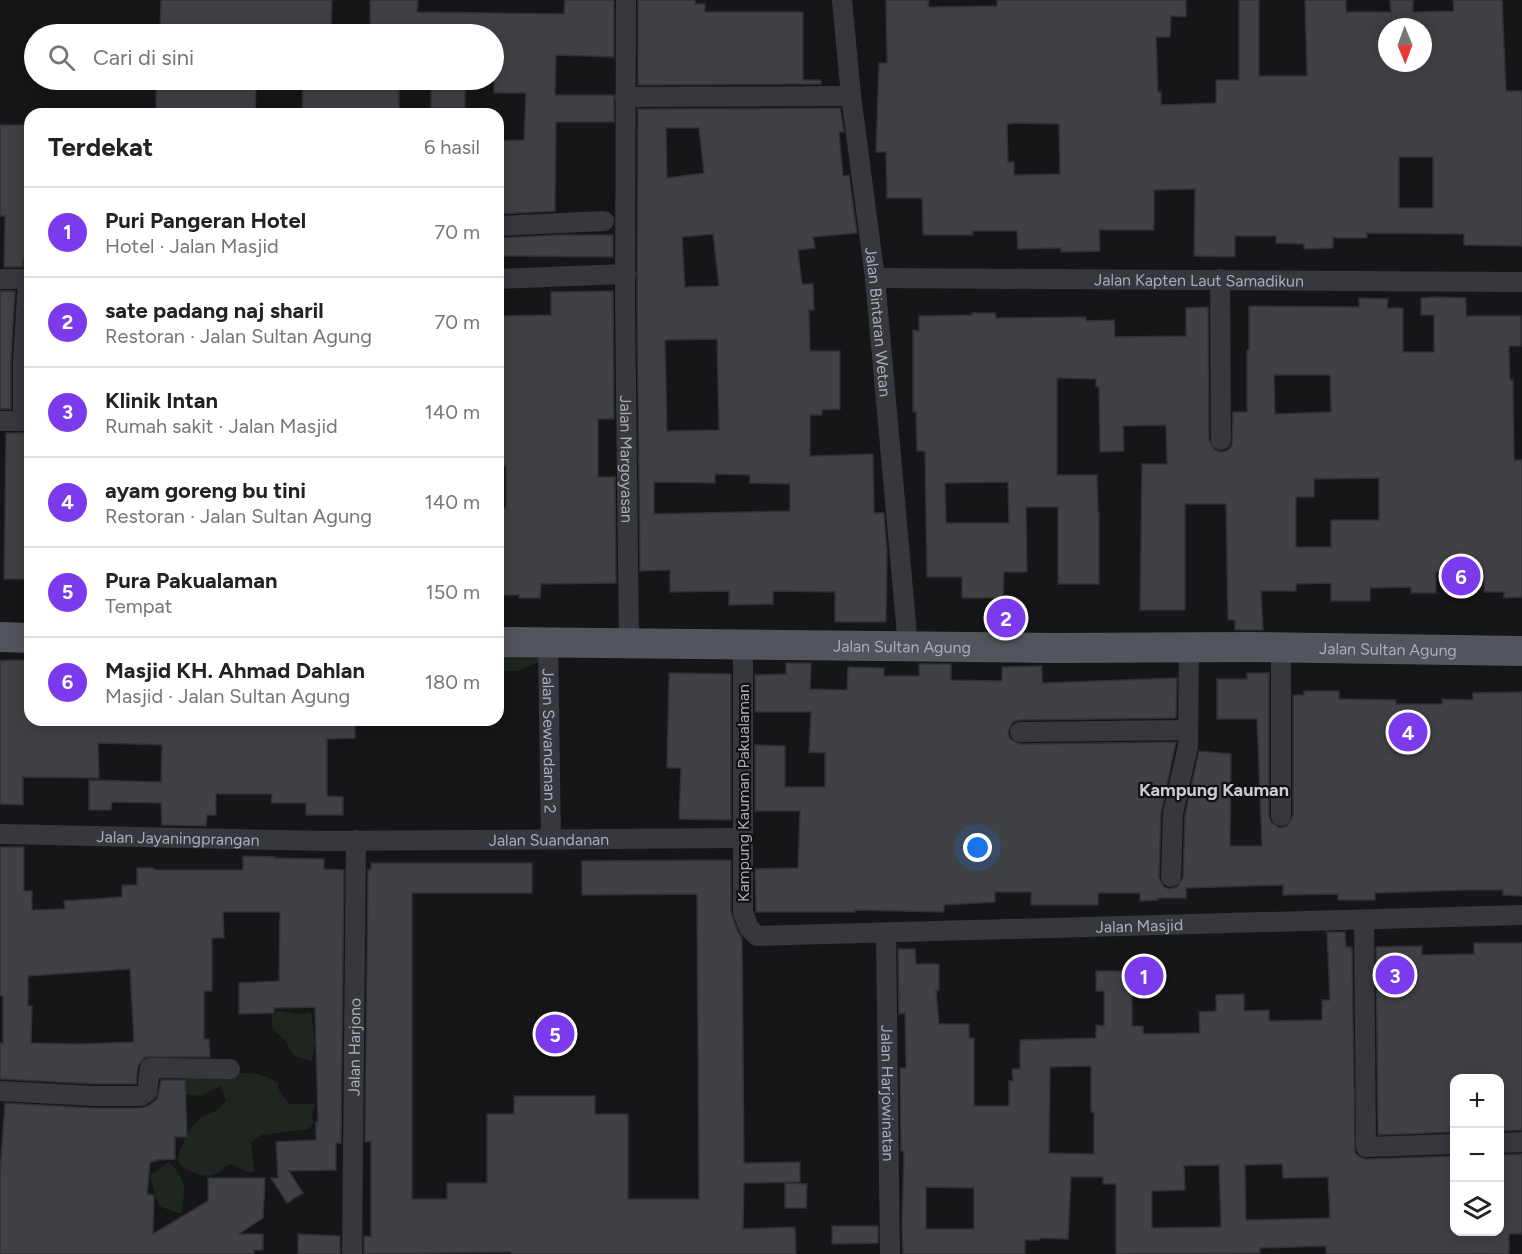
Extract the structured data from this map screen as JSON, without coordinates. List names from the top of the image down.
{
  "streets": {
    "main road": ["Jalan Sultan Agung"],
    "street": [
      "Jalan Kapten Laut Samadikun",
      "Jalan Bintaran Wetan",
      "Jalan Margoyasan",
      "Jalan Sewandanan 2",
      "Kampung Kauman Pakualaman",
      "Jalan Jayaningprangan",
      "Jalan Suandanan",
      "Jalan Masjid",
      "Jalan Harjono",
      "Jalan Harjowinatan"
    ]
  },
  "crossings": [
    ["Jalan Kapten Laut Samadikun", "Jalan Bintaran Wetan"],
    ["Jalan Bintaran Wetan", "Jalan Sultan Agung"],
    ["Jalan Margoyasan", "Jalan Sultan Agung"],
    ["Jalan Sultan Agung", "Jalan Sewandanan 2"],
    ["Jalan Sultan Agung", "Kampung Kauman Pakualaman"],
    ["Jalan Sewandanan 2", "Jalan Suandanan"],
    ["Kampung Kauman Pakualaman", "Jalan Suandanan"],
    ["Kampung Kauman Pakualaman", "Jalan Masjid"],
    ["Jalan Jayaningprangan", "Jalan Suandanan"],
    ["Jalan Jayaningprangan", "Jalan Harjono"],
    ["Jalan Suandanan", "Jalan Harjono"],
    ["Jalan Masjid", "Jalan Harjowinatan"]
  ],
  "districts": ["Kampung Kauman"],
  "north": "bottom",
  "page": {
    "search": "Cari di sini",
    "heading": ["Terdekat", "6 hasil"],
    "list": [
      {
        "mark": "1",
        "name": "Puri Pangeran Hotel",
        "note": "Hotel · Jalan Masjid",
        "value": "70 m"
      },
      {
        "mark": "2",
        "name": "sate padang naj sharil",
        "note": "Restoran · Jalan Sultan Agung",
        "value": "70 m"
      },
      {
        "mark": "3",
        "name": "Klinik Intan",
        "note": "Rumah sakit · Jalan Masjid",
        "value": "140 m"
      },
      {
        "mark": "4",
        "name": "ayam goreng bu tini",
        "note": "Restoran · Jalan Sultan Agung",
        "value": "140 m"
      },
      {
        "mark": "5",
        "name": "Pura Pakualaman",
        "note": "Tempat",
        "value": "150 m"
      },
      {
        "mark": "6",
        "name": "Masjid KH. Ahmad Dahlan",
        "note": "Masjid · Jalan Sultan Agung",
        "value": "180 m"
      }
    ],
    "pins": [
      "6",
      "2",
      "4",
      "3",
      "1",
      "5"
    ],
    "map_buttons": ["+", "−"]
  }
}
